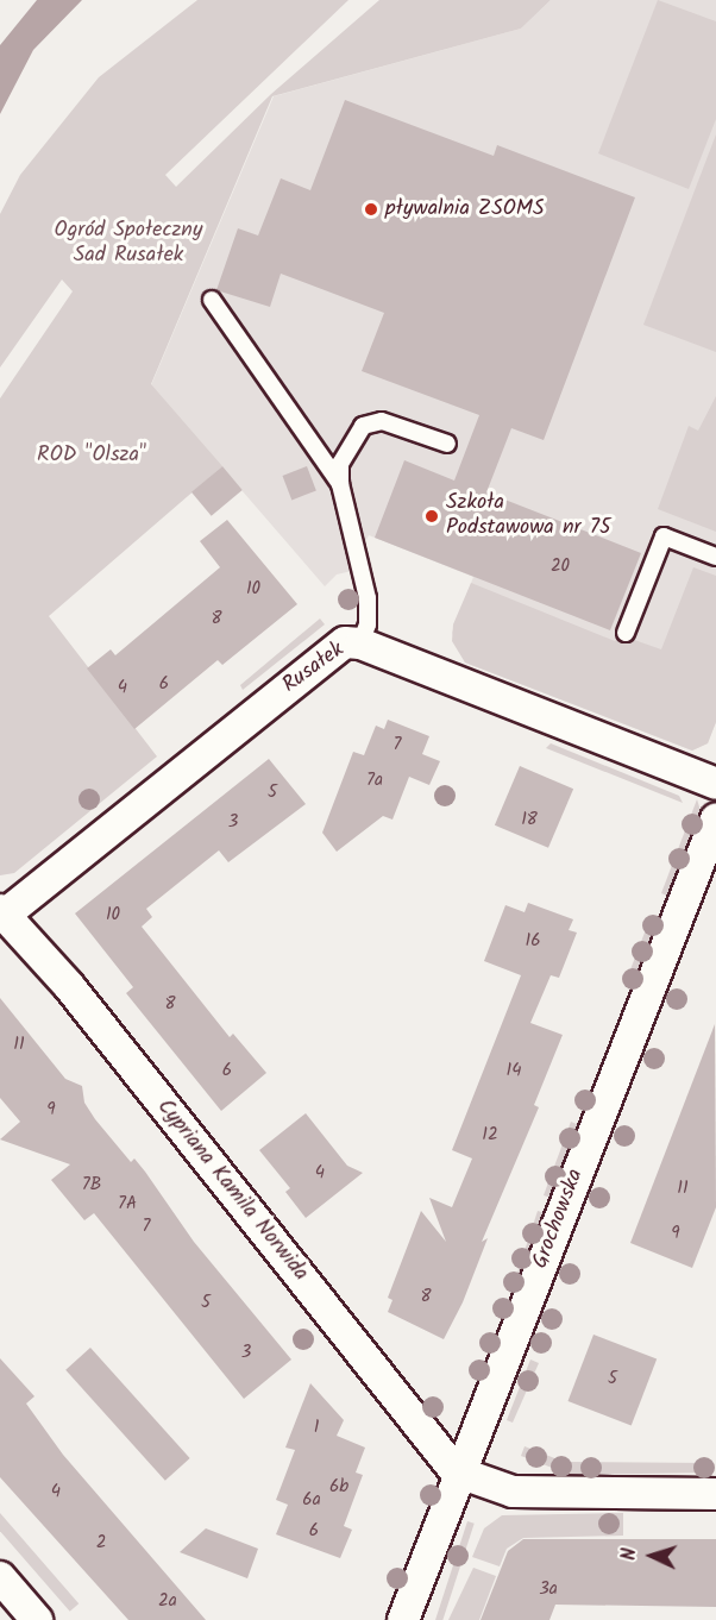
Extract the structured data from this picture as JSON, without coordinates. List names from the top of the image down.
{
  "streets": {
    "street": ["Rusałek", "Cypriana Kamila Norwida", "Grochowska"]
  },
  "crossings": [
    ["Rusałek", "Cypriana Kamila Norwida"],
    ["Cypriana Kamila Norwida", "Grochowska"]
  ],
  "parks": ["Ogród Społeczny Sad Rusałek", "ROD \"Olsza\""],
  "places": ["pływalnia ZSOMS", "Szkoła Podstawowa nr 75"],
  "house_numbers": [
    "20",
    "10",
    "8",
    "6",
    "4",
    "7",
    "7a",
    "5",
    "18",
    "3",
    "10",
    "16",
    "8",
    "11",
    "6",
    "14",
    "9",
    "12",
    "4",
    "7B",
    "11",
    "7A",
    "7",
    "9",
    "8",
    "5",
    "3",
    "5",
    "1",
    "6b",
    "4",
    "6a",
    "6",
    "2",
    "3a",
    "2a"
  ],
  "north": "left"
}
